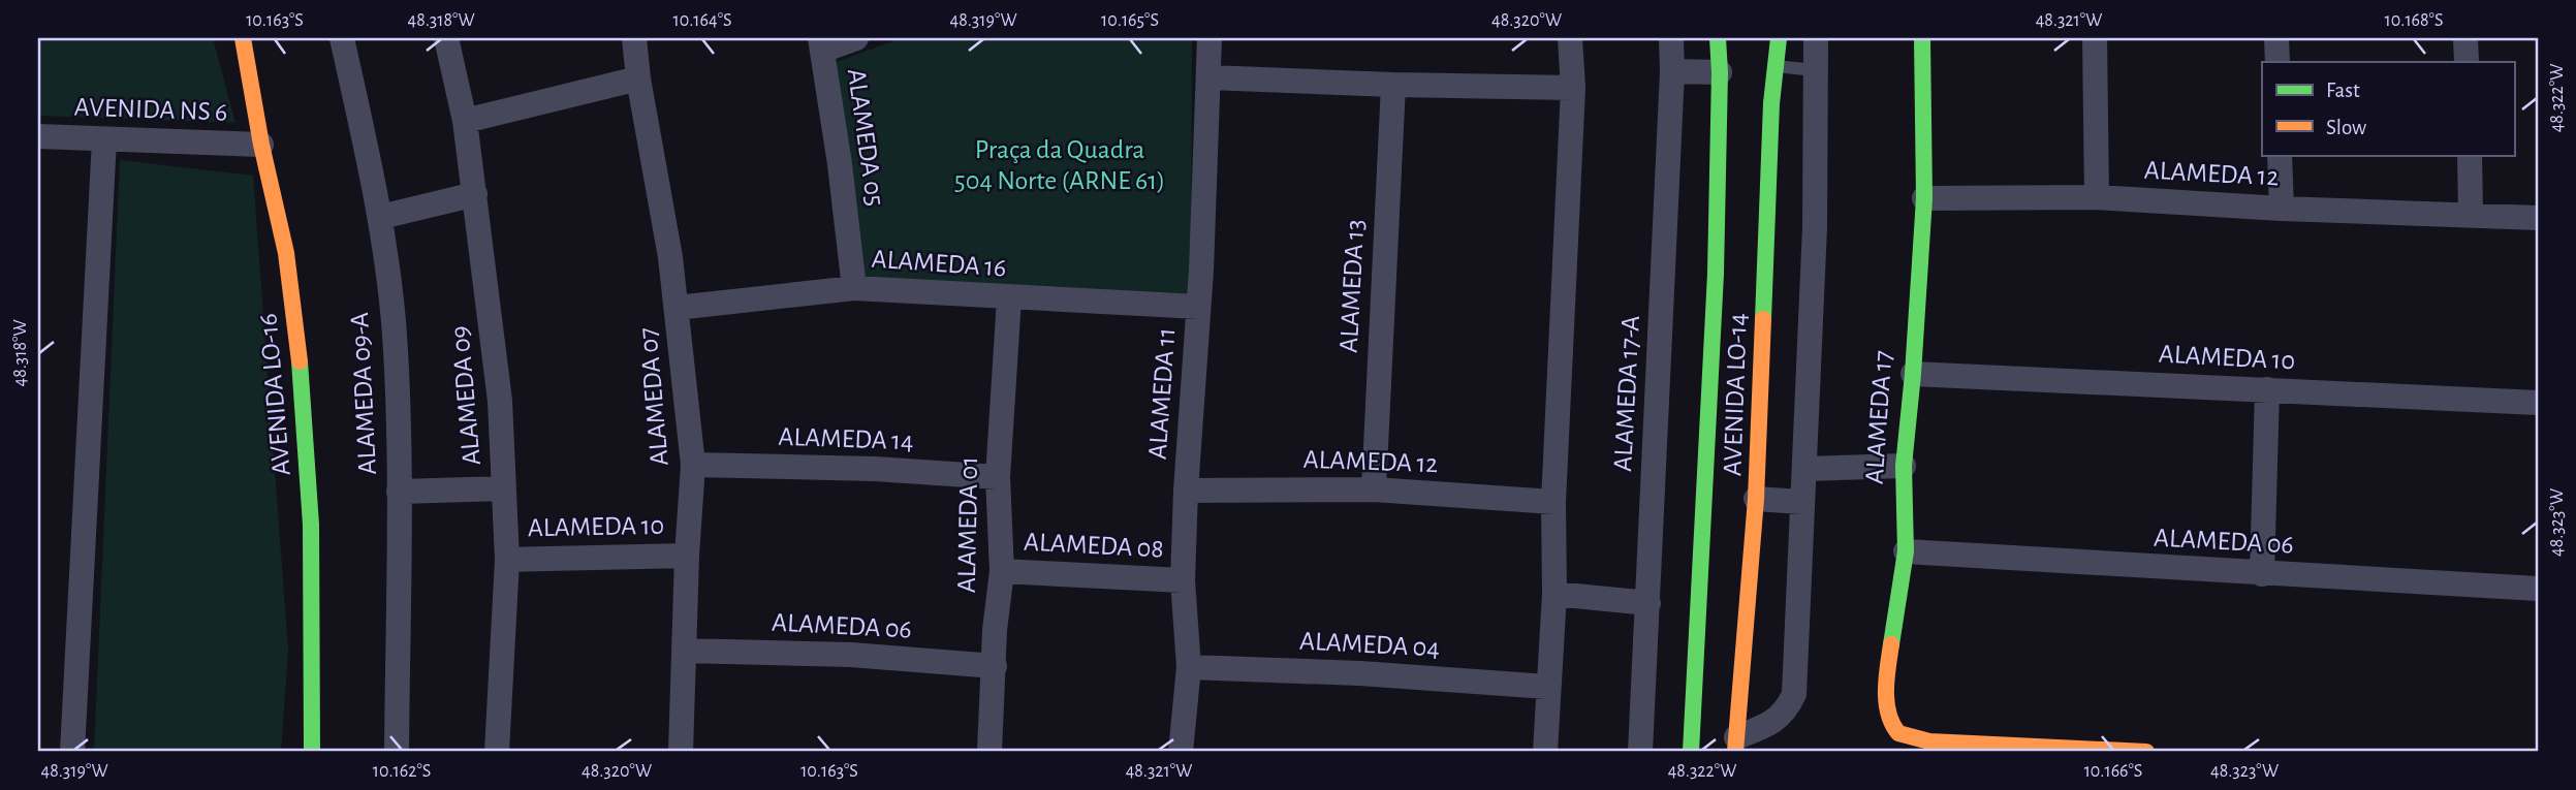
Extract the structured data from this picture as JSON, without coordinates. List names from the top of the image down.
{
  "streets": {
    "street": [
      "AVENIDA NS 6",
      "ALAMEDA 05",
      "ALAMEDA 12",
      "ALAMEDA 16",
      "ALAMEDA 13",
      "ALAMEDA 10",
      "ALAMEDA 09-A",
      "ALAMEDA 11",
      "ALAMEDA 17-A",
      "AVENIDA LO-16",
      "AVENIDA LO-14",
      "ALAMEDA 09",
      "ALAMEDA 07",
      "ALAMEDA 17",
      "ALAMEDA 14",
      "ALAMEDA 01",
      "ALAMEDA 06",
      "ALAMEDA 08",
      "ALAMEDA 04"
    ]
  },
  "crossings": [
    ["AVENIDA NS 6", "AVENIDA LO-16"],
    ["ALAMEDA 05", "ALAMEDA 16"],
    ["ALAMEDA 12", "ALAMEDA 13"],
    ["ALAMEDA 12", "ALAMEDA 11"],
    ["ALAMEDA 12", "ALAMEDA 17"],
    ["ALAMEDA 16", "ALAMEDA 11"],
    ["ALAMEDA 16", "ALAMEDA 07"],
    ["ALAMEDA 16", "ALAMEDA 01"],
    ["ALAMEDA 10", "ALAMEDA 09"],
    ["ALAMEDA 10", "ALAMEDA 07"],
    ["ALAMEDA 10", "ALAMEDA 17"],
    ["ALAMEDA 11", "ALAMEDA 08"],
    ["ALAMEDA 11", "ALAMEDA 04"],
    ["ALAMEDA 07", "ALAMEDA 14"],
    ["ALAMEDA 07", "ALAMEDA 06"],
    ["ALAMEDA 17", "ALAMEDA 06"],
    ["ALAMEDA 14", "ALAMEDA 01"],
    ["ALAMEDA 01", "ALAMEDA 06"],
    ["ALAMEDA 01", "ALAMEDA 08"]
  ],
  "parks": ["Praça da Quadra 504 Norte (ARNE 61)"],
  "legend": ["Fast", "Slow"],
  "coordinates": [
    "10.163°S",
    "48.318°W",
    "10.164°S",
    "48.319°W",
    "10.165°S",
    "48.320°W",
    "48.321°W",
    "10.168°S",
    "48.322°W",
    "48.323°W",
    "10.162°S",
    "10.166°S"
  ]
}
